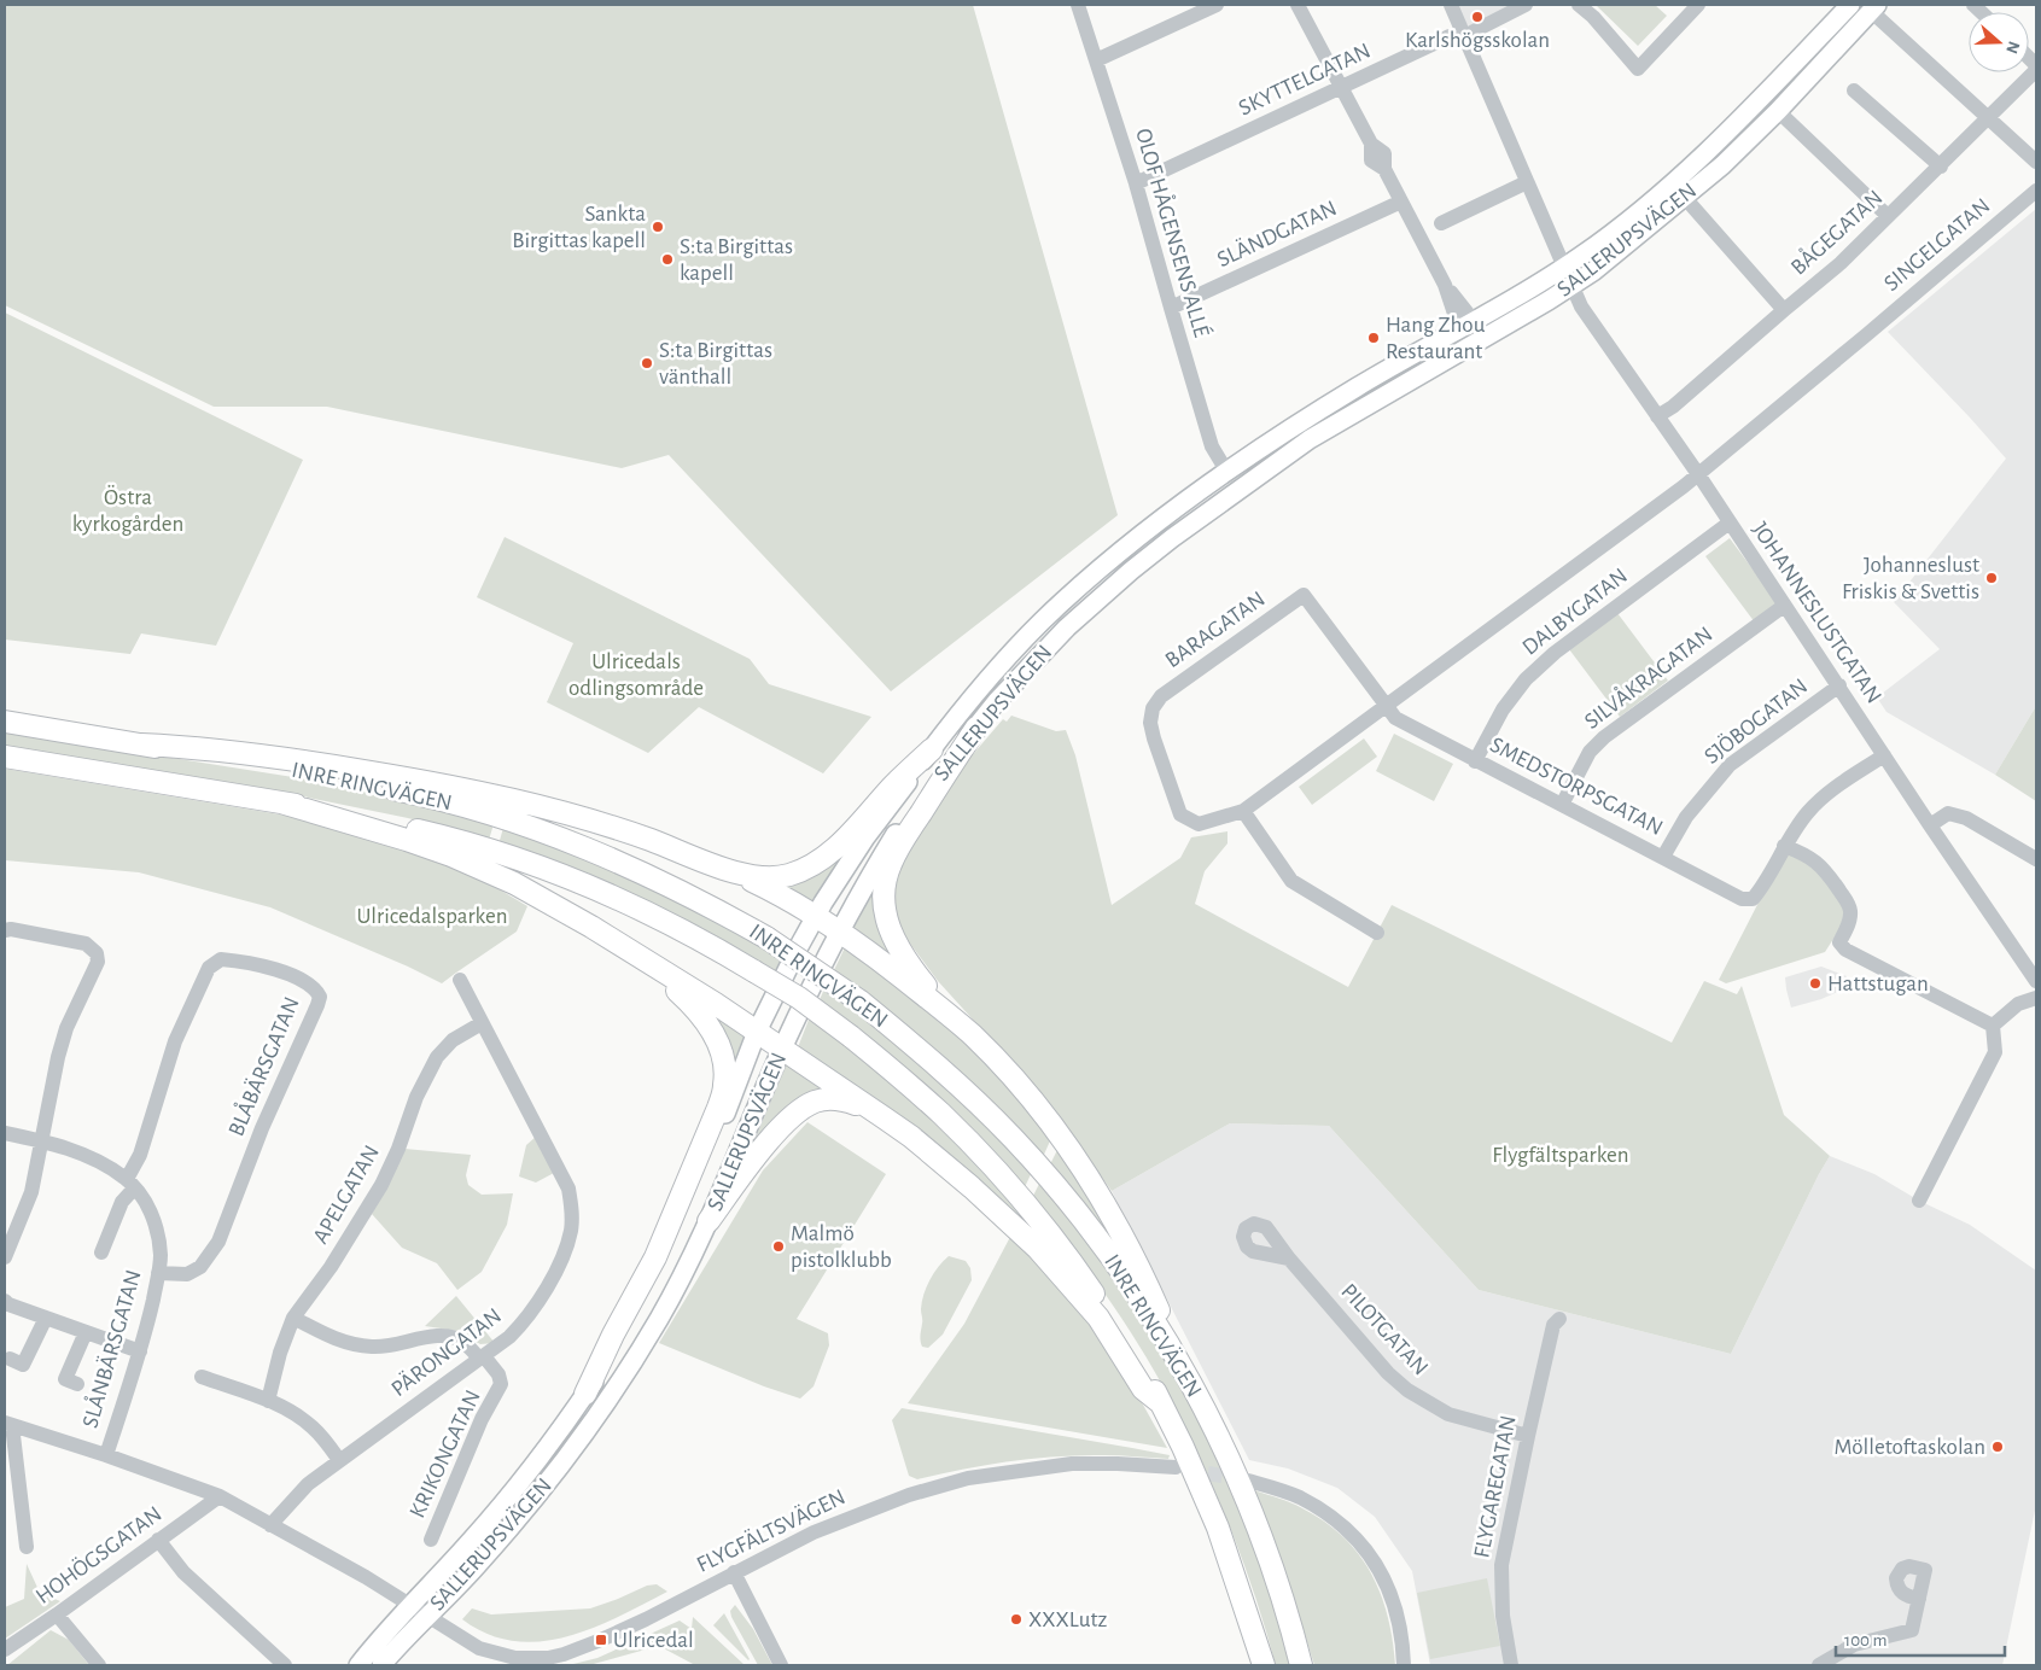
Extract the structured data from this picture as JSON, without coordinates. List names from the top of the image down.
{
  "streets": {
    "highway": ["INRE RINGVÄGEN"],
    "main road": ["SALLERUPSVÄGEN"],
    "street": [
      "SKYTTELGATAN",
      "OLOF HÅGENSENS ALLÉ",
      "BÅGEGATAN",
      "SLÄNDGATAN",
      "SINGELGATAN",
      "DALBYGATAN",
      "JOHANNESLUSTGATAN",
      "BARAGATAN",
      "SILVÅKRAGATAN",
      "SJÖBOGATAN",
      "SMEDSTORPSGATAN",
      "BLÅBÄRSGATAN",
      "APELGATAN",
      "PILOTGATAN",
      "SLÅNBÄRSGATAN",
      "PÄRONGATAN",
      "KRIKONGATAN",
      "FLYGAREGATAN",
      "FLYGFÄLTSVÄGEN",
      "HOHÖGSGATAN"
    ]
  },
  "crossings": [
    ["SKYTTELGATAN", "OLOF HÅGENSENS ALLÉ"],
    ["SKYTTELGATAN", "JOHANNESLUSTGATAN"],
    ["OLOF HÅGENSENS ALLÉ", "SLÄNDGATAN"],
    ["OLOF HÅGENSENS ALLÉ", "SALLERUPSVÄGEN"],
    ["BÅGEGATAN", "JOHANNESLUSTGATAN"],
    ["SALLERUPSVÄGEN", "JOHANNESLUSTGATAN"],
    ["SALLERUPSVÄGEN", "FLYGFÄLTSVÄGEN"],
    ["SINGELGATAN", "JOHANNESLUSTGATAN"],
    ["SINGELGATAN", "BARAGATAN"],
    ["SINGELGATAN", "SMEDSTORPSGATAN"],
    ["DALBYGATAN", "JOHANNESLUSTGATAN"],
    ["DALBYGATAN", "SMEDSTORPSGATAN"],
    ["JOHANNESLUSTGATAN", "SILVÅKRAGATAN"],
    ["JOHANNESLUSTGATAN", "SJÖBOGATAN"],
    ["BARAGATAN", "SMEDSTORPSGATAN"],
    ["SILVÅKRAGATAN", "SMEDSTORPSGATAN"],
    ["SJÖBOGATAN", "SMEDSTORPSGATAN"],
    ["BLÅBÄRSGATAN", "SLÅNBÄRSGATAN"],
    ["APELGATAN", "PÄRONGATAN"],
    ["APELGATAN", "KRIKONGATAN"],
    ["PILOTGATAN", "FLYGAREGATAN"],
    ["SLÅNBÄRSGATAN", "FLYGFÄLTSVÄGEN"],
    ["PÄRONGATAN", "KRIKONGATAN"],
    ["PÄRONGATAN", "FLYGFÄLTSVÄGEN"],
    ["FLYGFÄLTSVÄGEN", "HOHÖGSGATAN"]
  ],
  "parks": [
    "Östra kyrkogården",
    "Ulricedals odlingsområde",
    "Ulricedalsparken",
    "Flygfältsparken"
  ],
  "places": {
    "other": [
      "Karlshögsskolan",
      "Sankta Birgittas kapell",
      "S:ta Birgittas kapell",
      "Hang Zhou Restaurant",
      "S:ta Birgittas vänthall",
      "Johanneslust Friskis & Svettis",
      "Hattstugan",
      "Malmö pistolklubb",
      "Mölletoftaskolan",
      "XXXLutz"
    ],
    "transit": ["Ulricedal"]
  },
  "scale_bar": "100 m",
  "north": "right"
}
